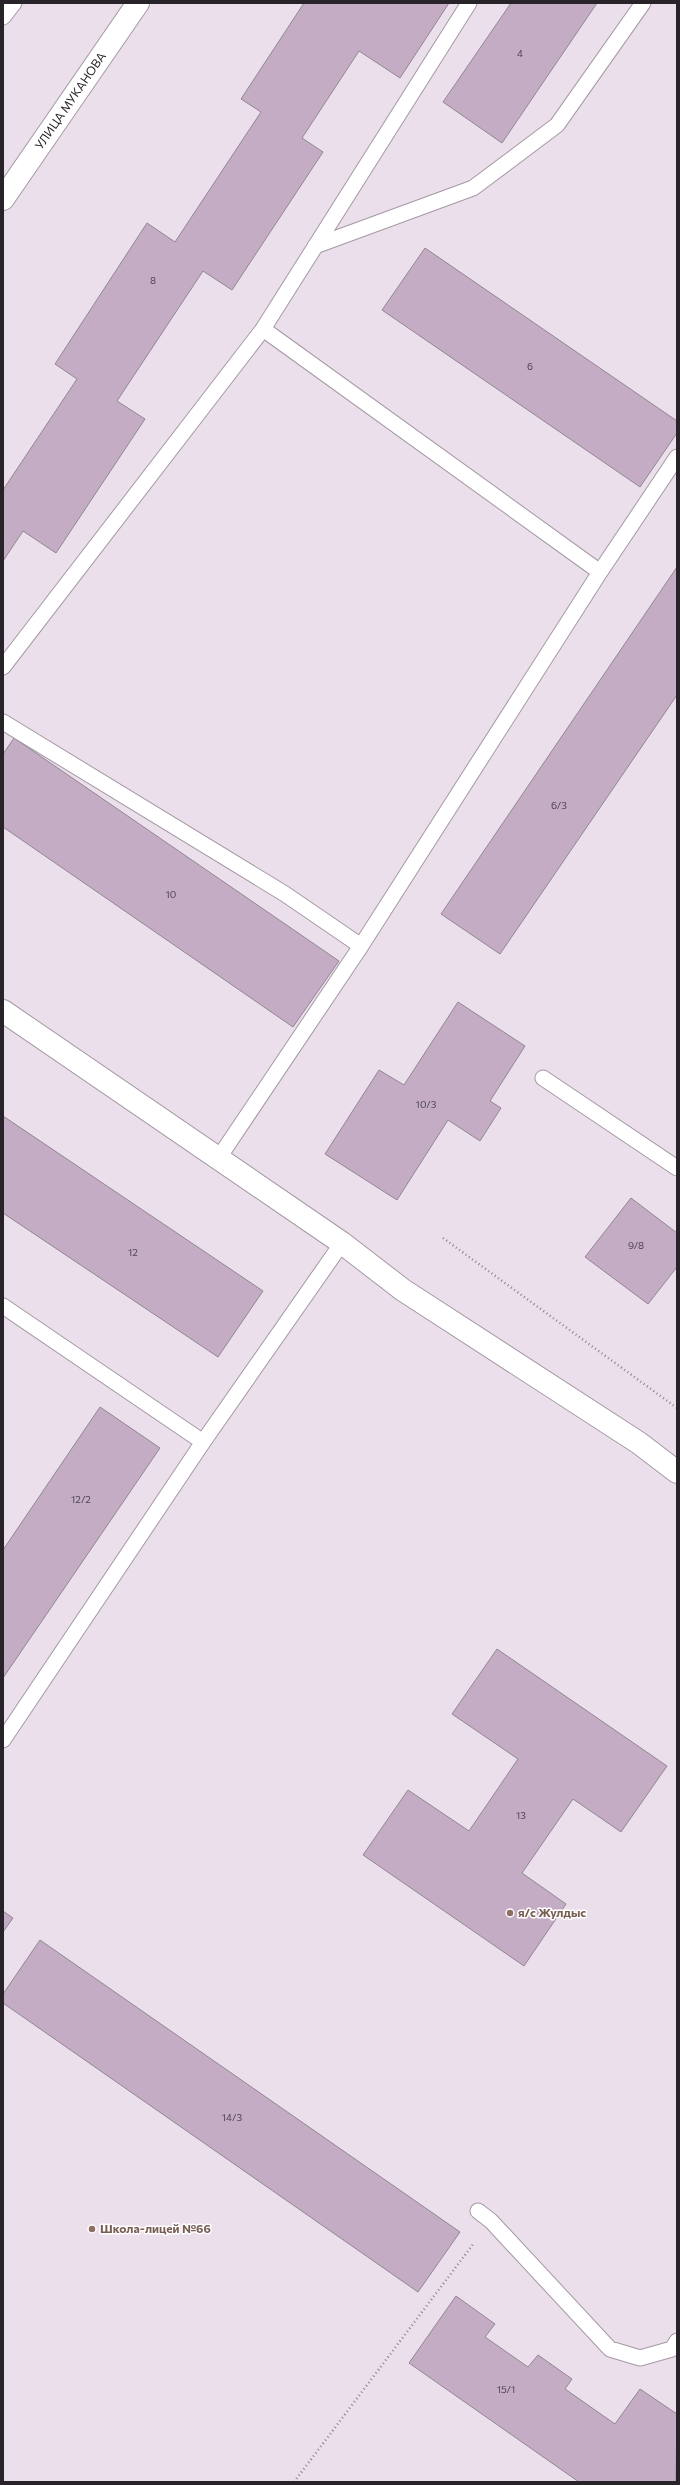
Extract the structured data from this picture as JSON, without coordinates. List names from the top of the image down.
{
  "streets": {
    "street": ["УЛИЦА МУКАНОВА"]
  },
  "places": ["я/c Жулдыс", "Школа-лицей №66"],
  "house_numbers": [
    "4",
    "8",
    "6",
    "6/3",
    "10",
    "10/3",
    "9/8",
    "12",
    "12/2",
    "13",
    "14/3",
    "15/1"
  ]
}
